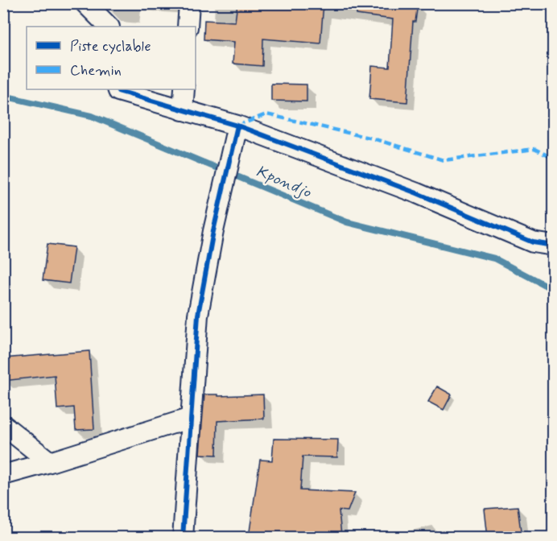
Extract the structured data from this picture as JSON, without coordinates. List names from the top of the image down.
{
  "water": ["Kpondjo"],
  "legend": ["Piste cyclable", "Chemin"]
}
